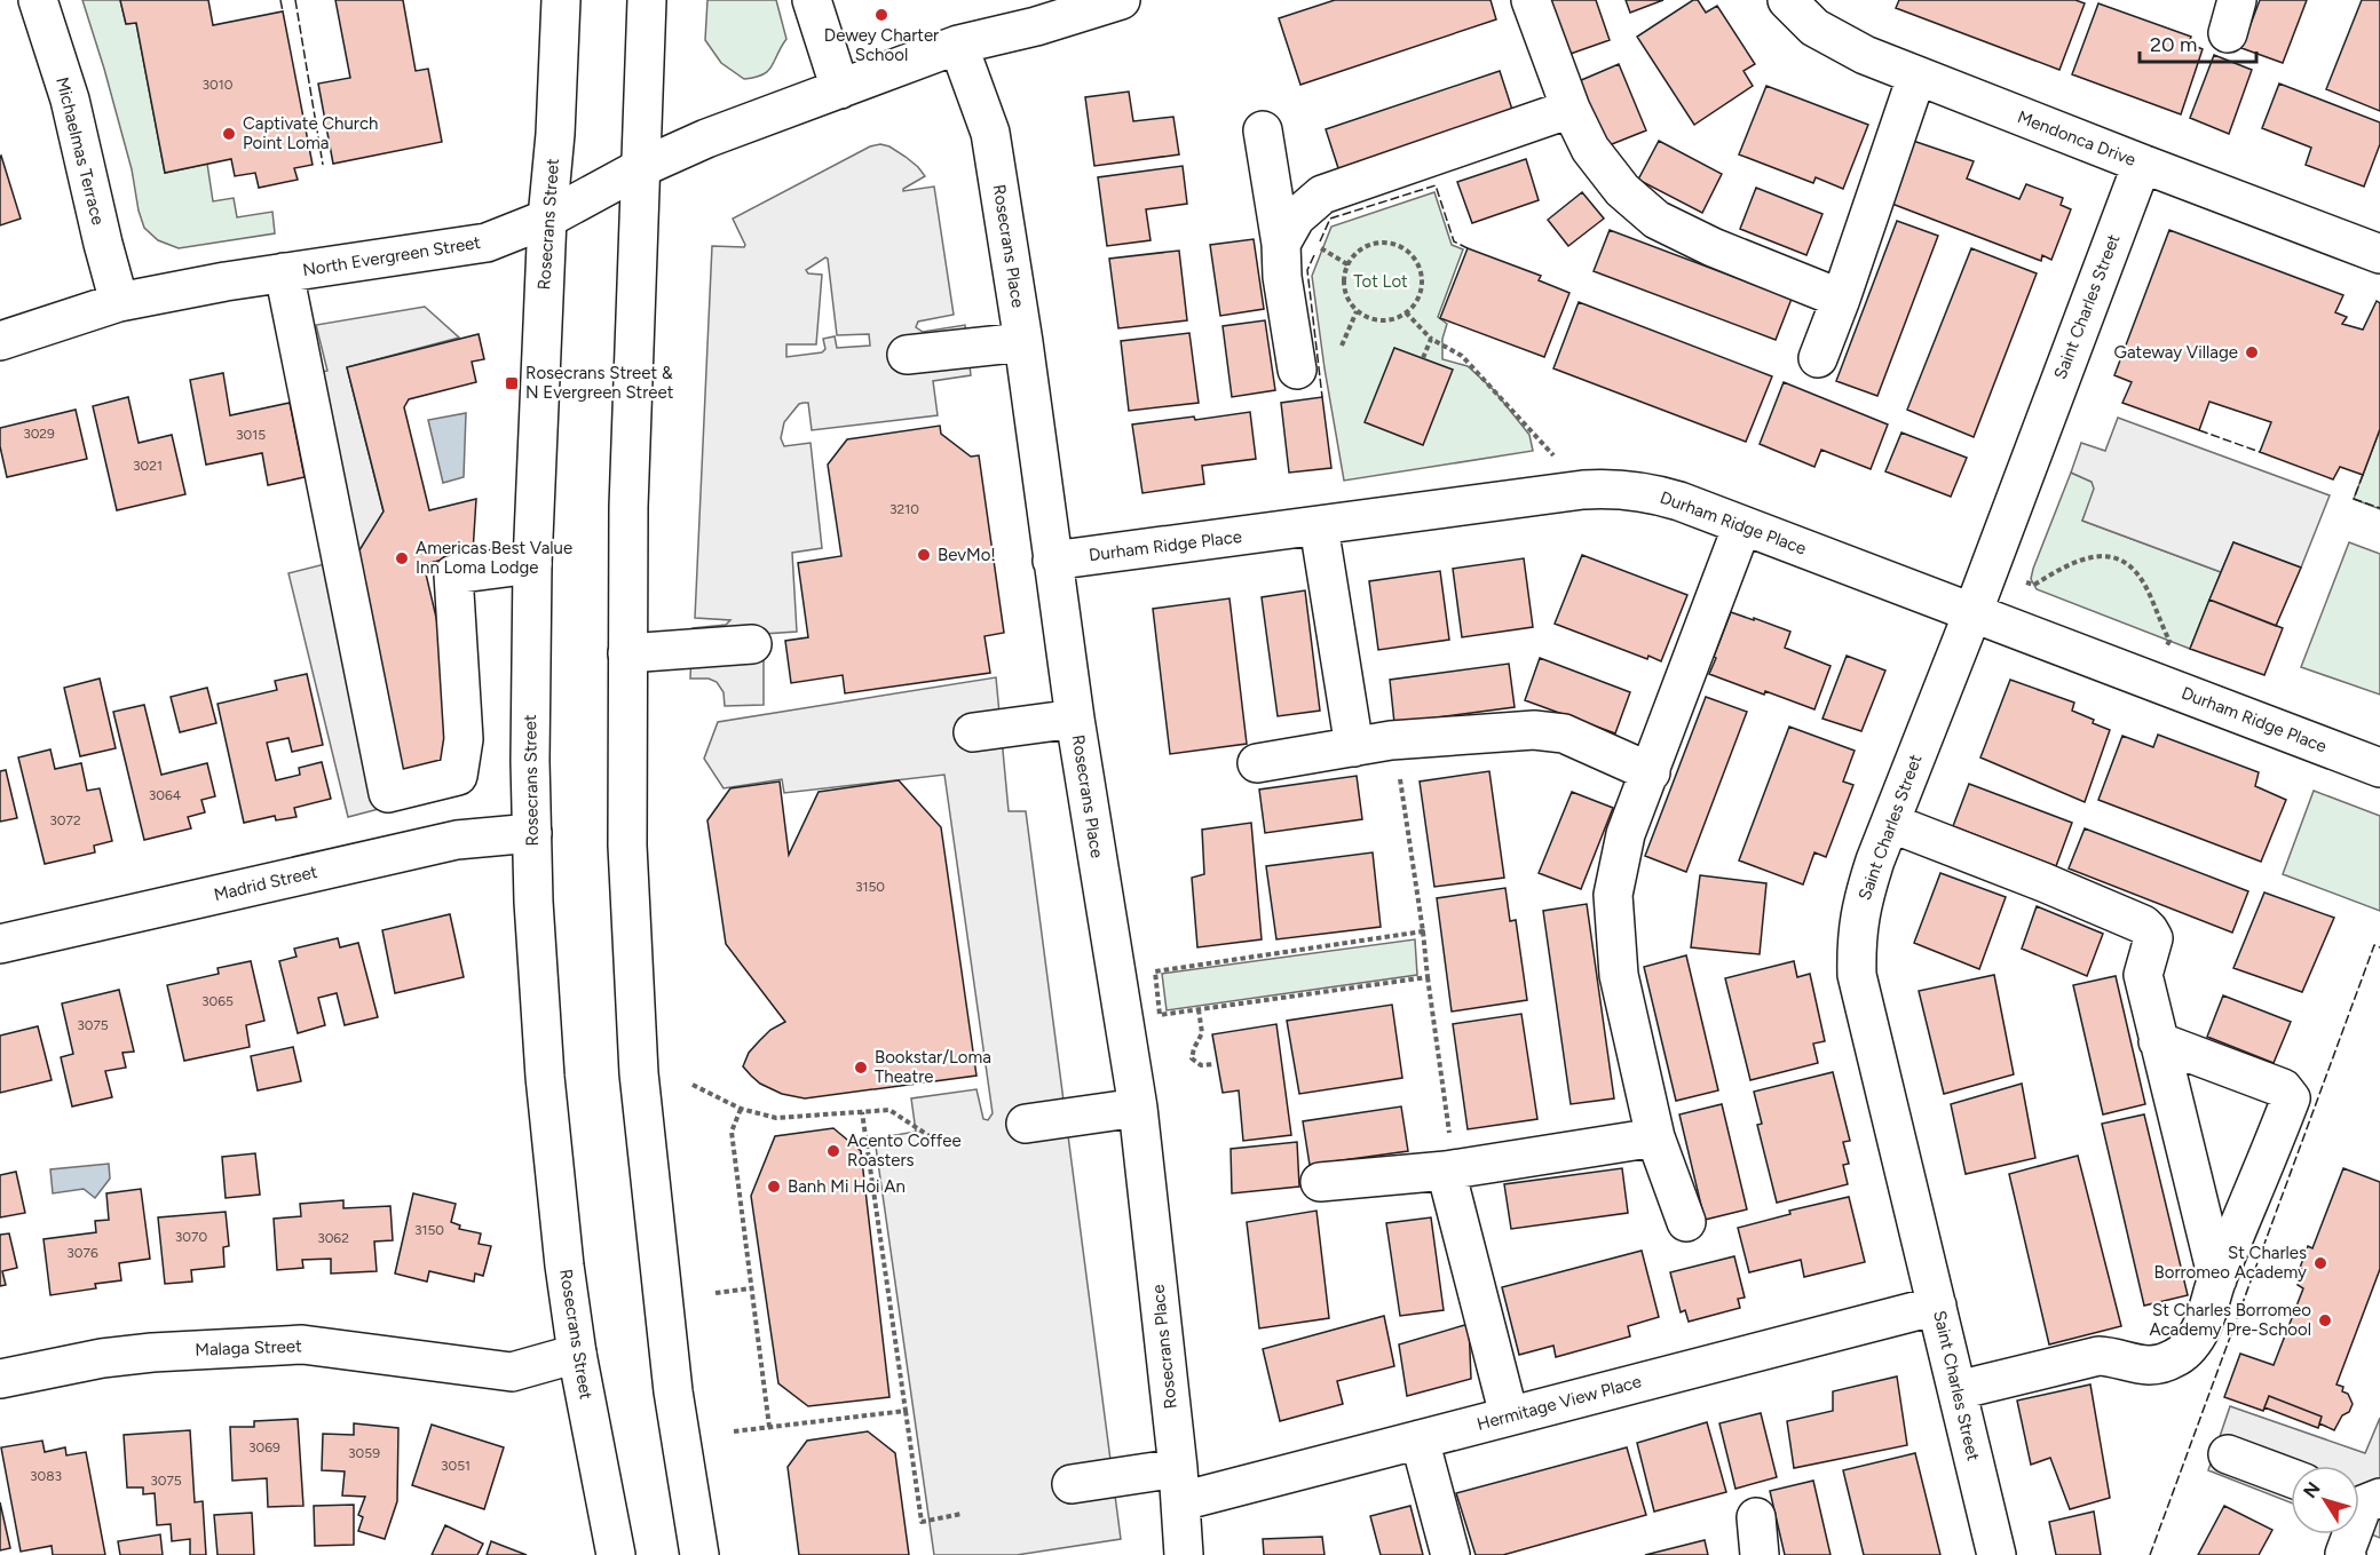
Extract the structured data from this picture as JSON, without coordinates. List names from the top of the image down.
{
  "streets": {
    "street": [
      "Mendonca Drive",
      "Michaelmas Terrace",
      "Rosecrans Street",
      "Rosecrans Place",
      "North Evergreen Street",
      "Saint Charles Street",
      "Durham Ridge Place",
      "Madrid Street",
      "Malaga Street",
      "Hermitage View Place"
    ]
  },
  "crossings": [
    ["Mendonca Drive", "Saint Charles Street"],
    ["Michaelmas Terrace", "North Evergreen Street"],
    ["Rosecrans Street", "North Evergreen Street"],
    ["Rosecrans Street", "Madrid Street"],
    ["Rosecrans Street", "Malaga Street"],
    ["Rosecrans Place", "North Evergreen Street"],
    ["Rosecrans Place", "Durham Ridge Place"],
    ["Rosecrans Place", "Hermitage View Place"],
    ["Saint Charles Street", "Durham Ridge Place"],
    ["Saint Charles Street", "Hermitage View Place"]
  ],
  "parks": ["Tot Lot"],
  "places": {
    "other": [
      "Dewey Charter School",
      "Captivate Church Point Loma",
      "Gateway Village",
      "BevMo!",
      "Americas Best Value Inn Loma Lodge",
      "Bookstar/Loma Theatre",
      "Acento Coffee Roasters",
      "Banh Mi Hoi An",
      "St Charles Borromeo Academy",
      "St Charles Borromeo Academy Pre-School"
    ],
    "transit": ["Rosecrans Street & N Evergreen Street"]
  },
  "house_numbers": [
    "3010",
    "3029",
    "3015",
    "3021",
    "3210",
    "3064",
    "3072",
    "3150",
    "3065",
    "3075",
    "3150",
    "3070",
    "3062",
    "3076",
    "3069",
    "3059",
    "3051",
    "3083",
    "3075"
  ],
  "scale_bar": "20 m",
  "north": "top left"
}
